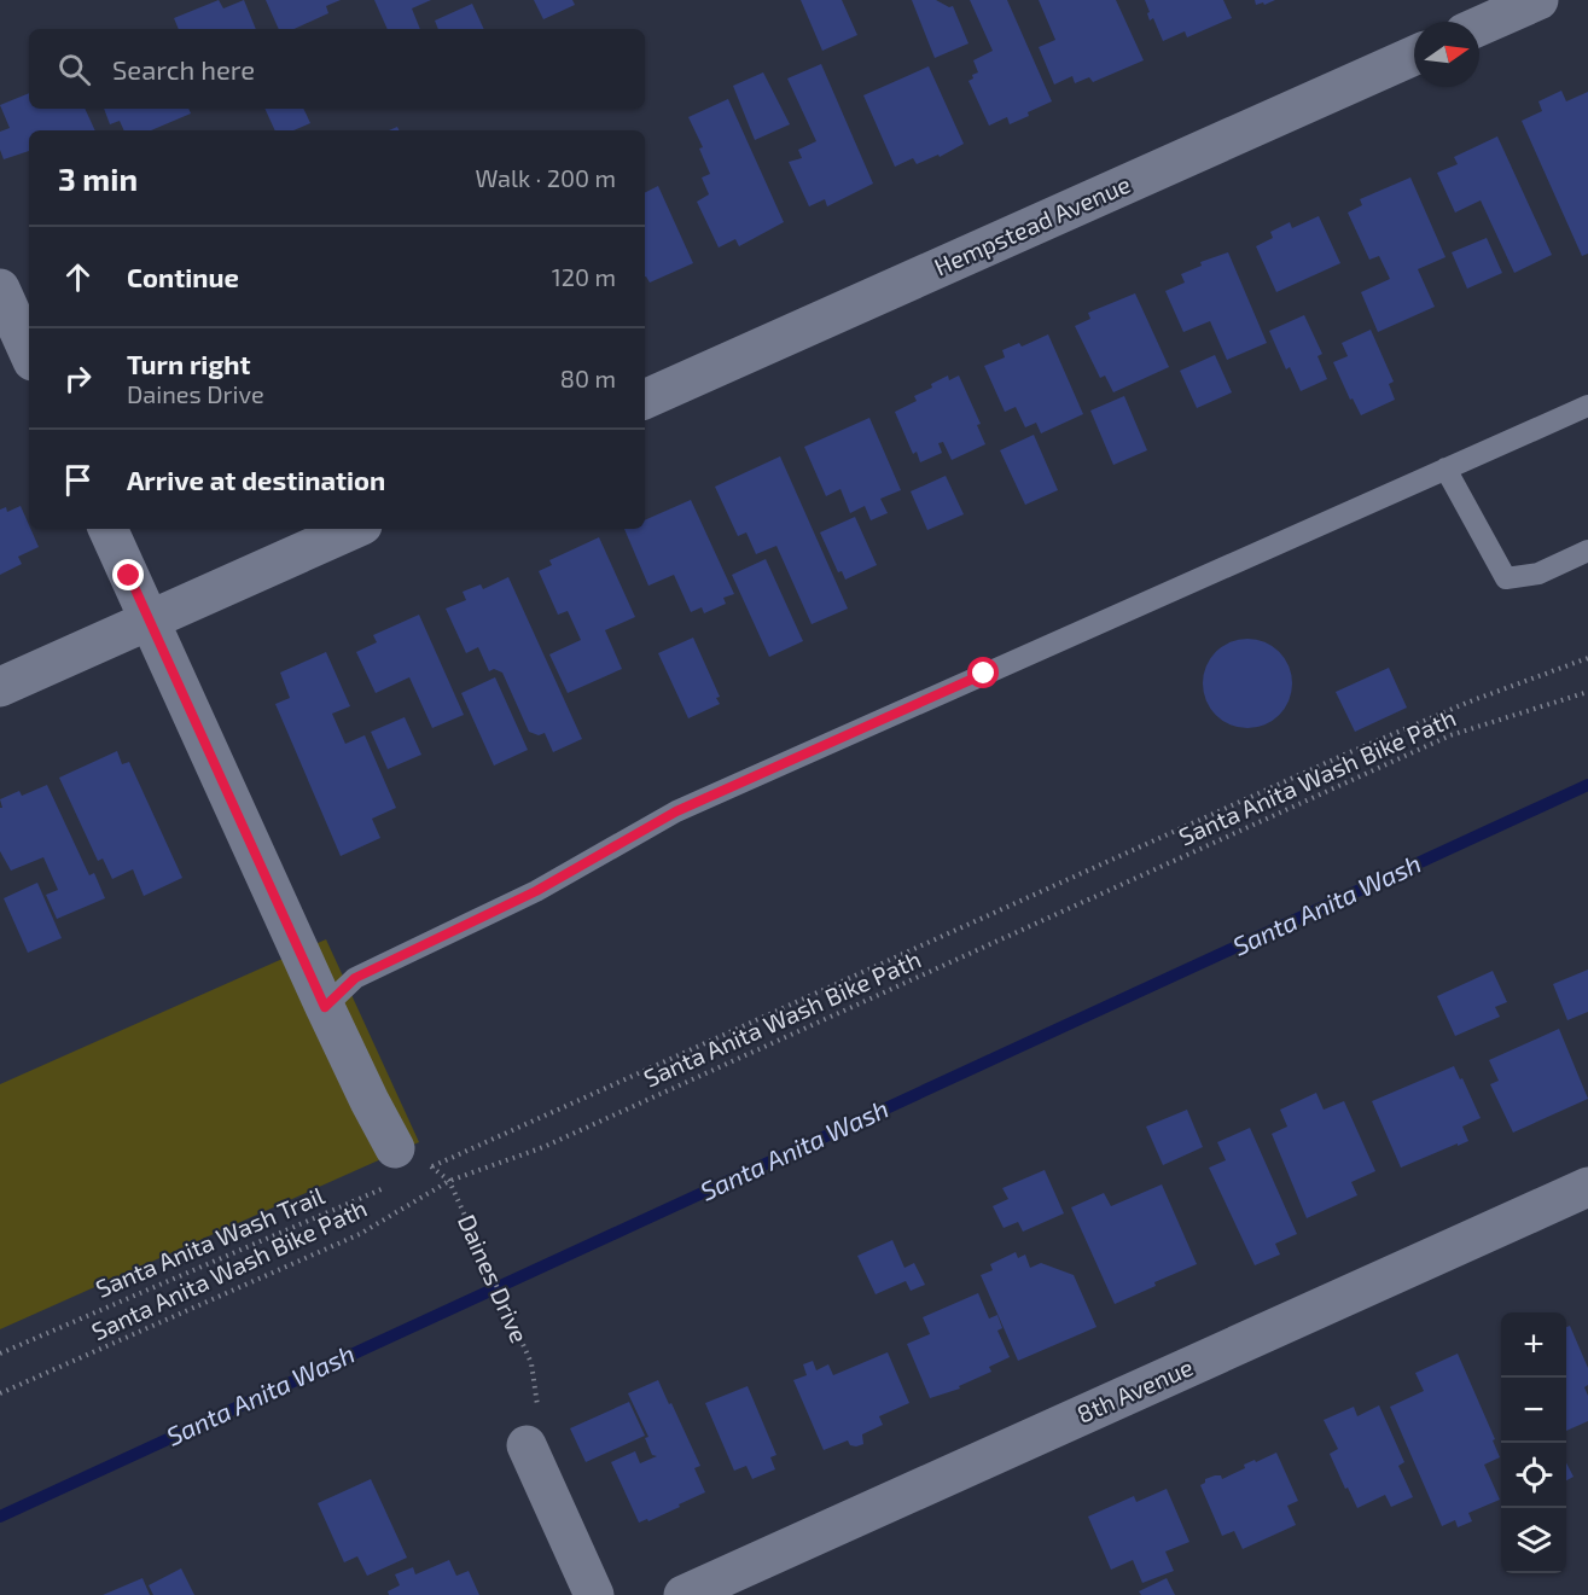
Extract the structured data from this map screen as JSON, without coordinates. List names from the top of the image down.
{
  "streets": {
    "street": ["Hempstead Avenue", "8th Avenue"],
    "path": ["Santa Anita Wash Bike Path", "Santa Anita Wash Trail", "Daines Drive"]
  },
  "water": ["Santa Anita Wash"],
  "north": "right",
  "page": {
    "search": "Search here",
    "heading": ["3 min", "Walk · 200 m"],
    "list": [
      ["Continue", "120 m"],
      ["Turn right", "Daines Drive", "80 m"],
      "Arrive at destination"
    ],
    "map_buttons": ["+", "−"]
  }
}
